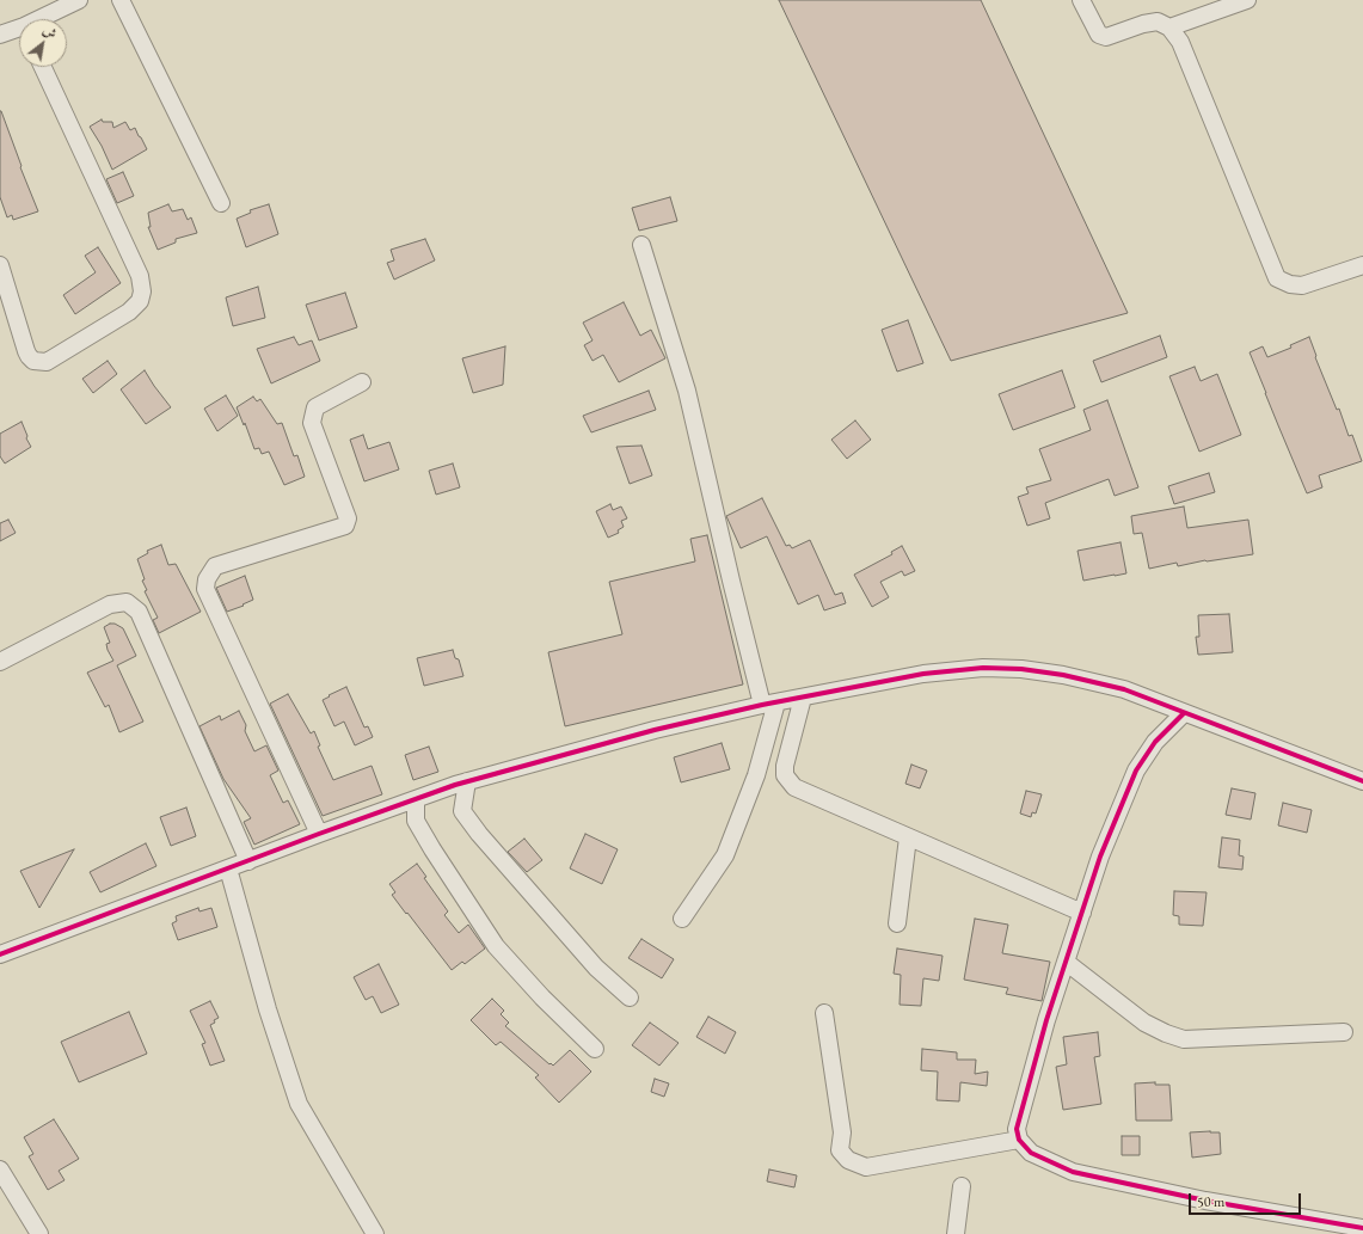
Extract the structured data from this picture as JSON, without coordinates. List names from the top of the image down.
{
  "scale_bar": "50 m",
  "north": "top right"
}
